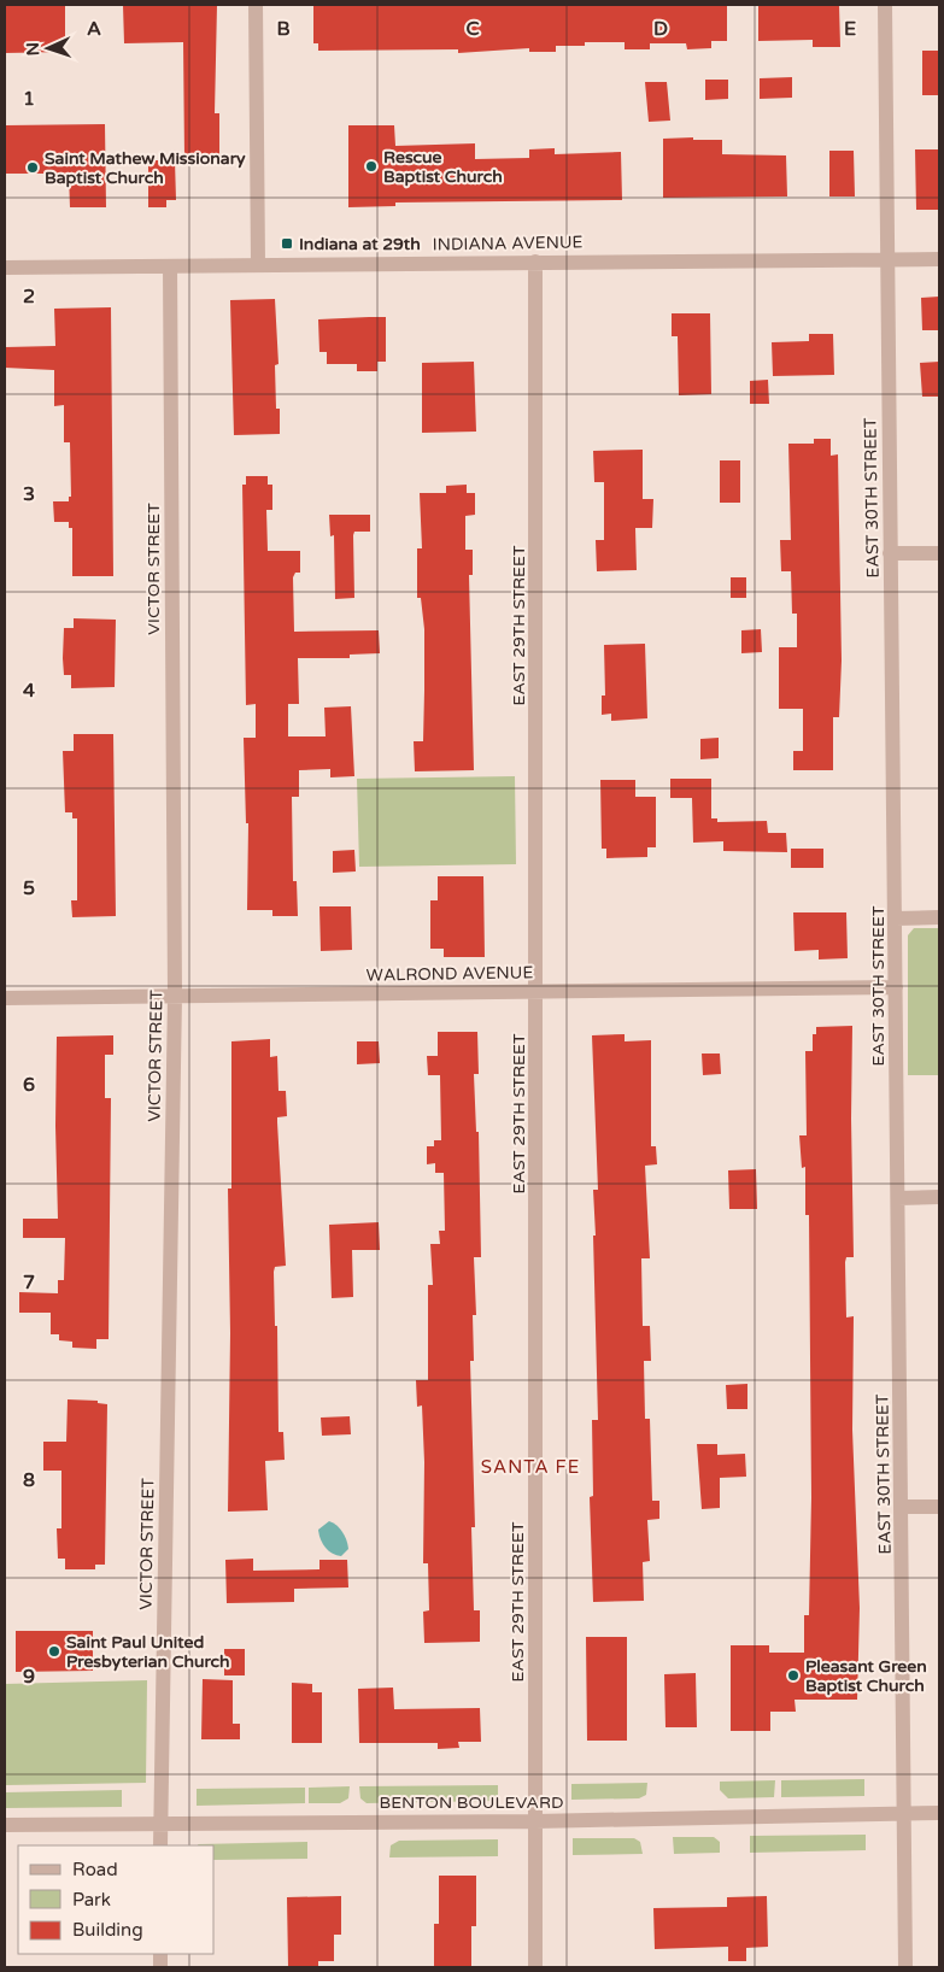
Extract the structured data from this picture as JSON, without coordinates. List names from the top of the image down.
{
  "streets": {
    "street": [
      "INDIANA AVENUE",
      "EAST 30TH STREET",
      "VICTOR STREET",
      "EAST 29TH STREET",
      "WALROND AVENUE",
      "BENTON BOULEVARD"
    ]
  },
  "crossings": [
    ["INDIANA AVENUE", "EAST 30TH STREET"],
    ["INDIANA AVENUE", "VICTOR STREET"],
    ["INDIANA AVENUE", "EAST 29TH STREET"],
    ["EAST 30TH STREET", "WALROND AVENUE"],
    ["EAST 30TH STREET", "BENTON BOULEVARD"],
    ["VICTOR STREET", "WALROND AVENUE"],
    ["VICTOR STREET", "BENTON BOULEVARD"],
    ["EAST 29TH STREET", "WALROND AVENUE"],
    ["EAST 29TH STREET", "BENTON BOULEVARD"]
  ],
  "districts": ["SANTA FE"],
  "places": {
    "other": [
      "Rescue Baptist Church",
      "Saint Mathew Missionary Baptist Church",
      "Saint Paul United Presbyterian Church",
      "Pleasant Green Baptist Church"
    ],
    "transit": ["Indiana at 29th"]
  },
  "legend": ["Road", "Park", "Building"],
  "north": "left",
  "grid": {
    "columns": [
      "A",
      "B",
      "C",
      "D",
      "E"
    ],
    "rows": [
      "1",
      "2",
      "3",
      "4",
      "5",
      "6",
      "7",
      "8",
      "9"
    ]
  }
}
